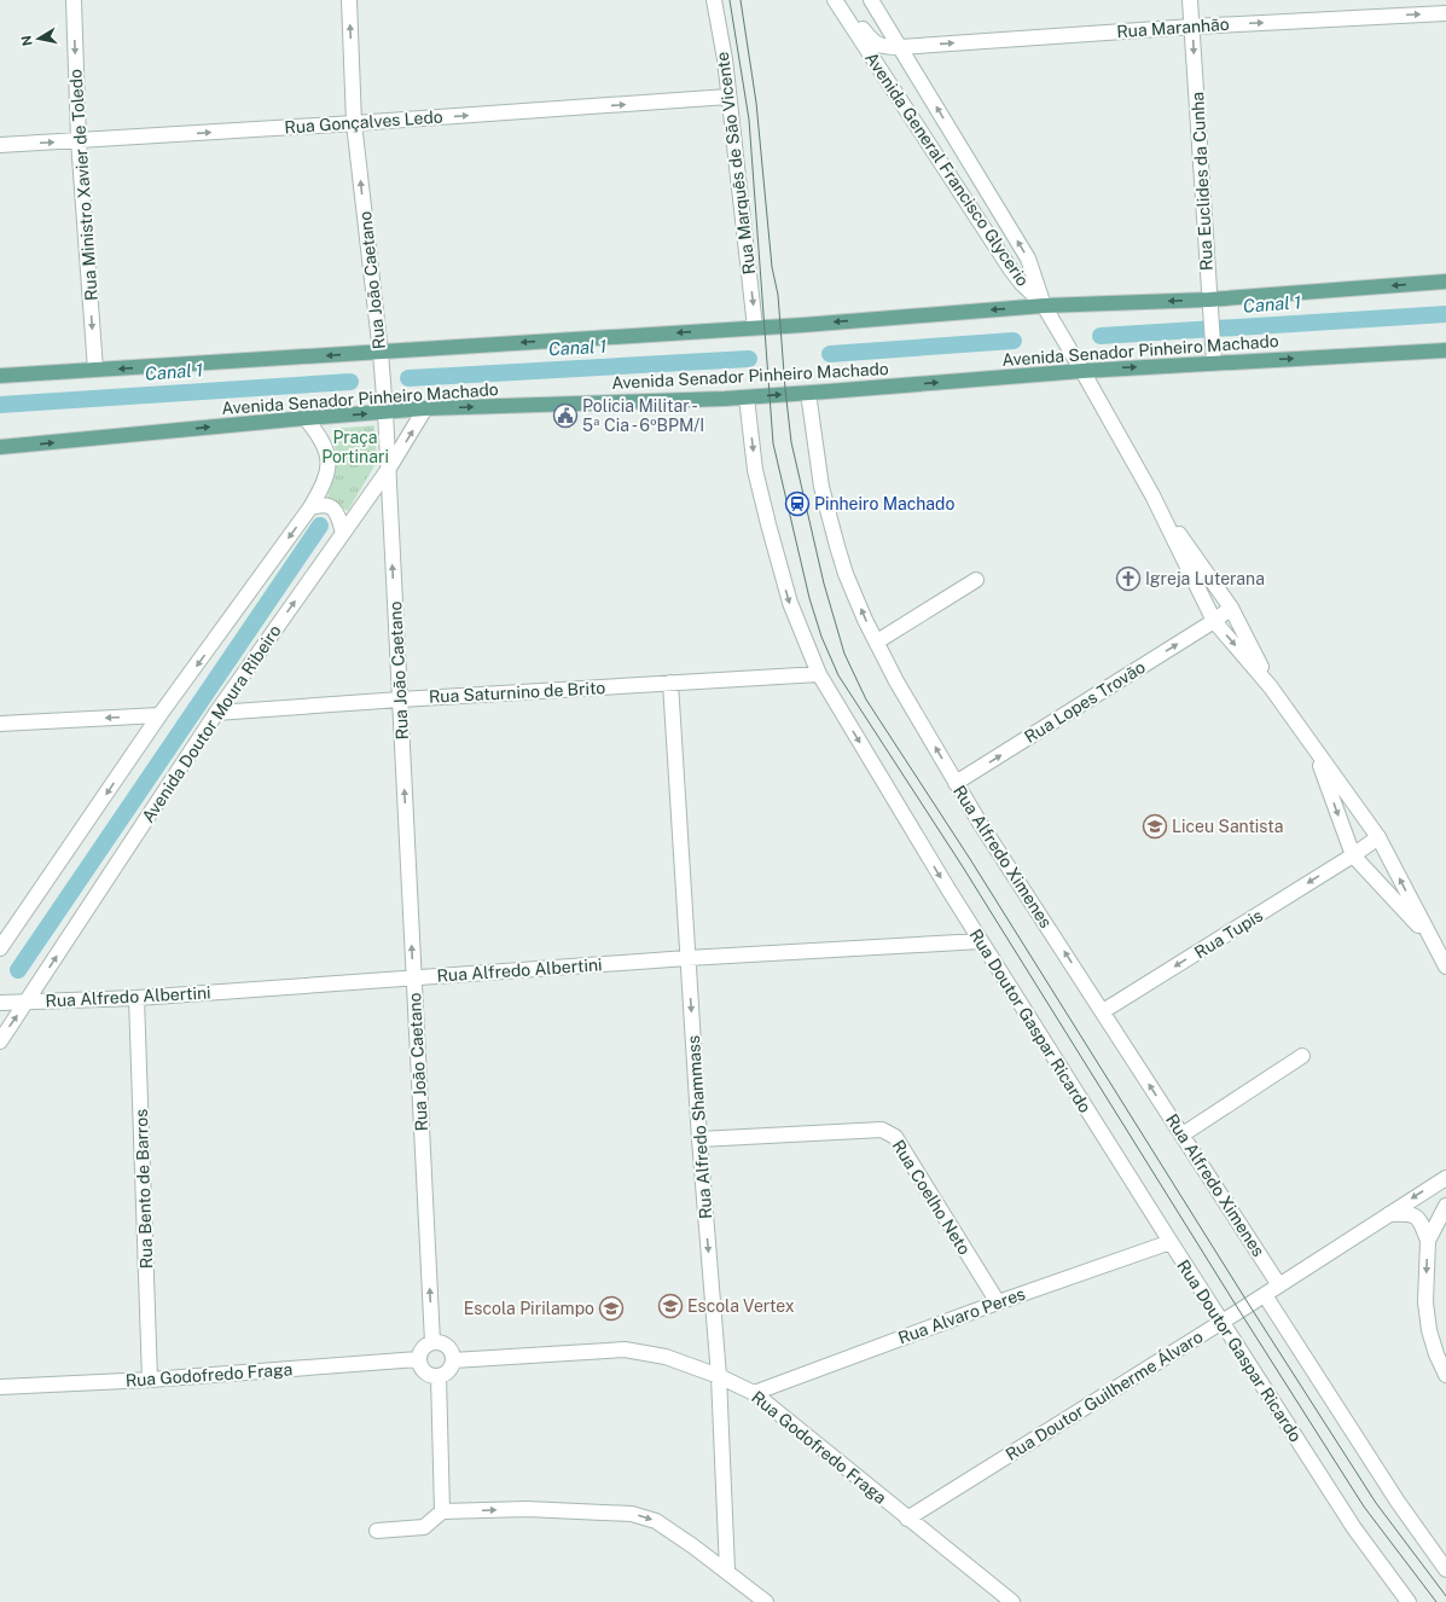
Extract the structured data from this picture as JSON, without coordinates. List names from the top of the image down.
{
  "streets": {
    "main road": ["Avenida Senador Pinheiro Machado"],
    "street": [
      "Rua Maranhão",
      "Rua Gonçalves Ledo",
      "Rua Marquês de São Vicente",
      "Avenida General Francisco Glycerio",
      "Rua Euclides da Cunha",
      "Rua Ministro Xavier de Toledo",
      "Rua João Caetano",
      "Rua Saturnino de Brito",
      "Rua Lopes Trovão",
      "Avenida Doutor Moura Ribeiro",
      "Rua Alfredo Ximenes",
      "Rua Tupis",
      "Rua Alfredo Albertini",
      "Rua Doutor Gaspar Ricardo",
      "Rua Alfredo Shammass",
      "Rua Bento de Barros",
      "Rua Coelho Neto",
      "Rua Alvaro Peres",
      "Rua Godofredo Fraga",
      "Rua Doutor Guilherme Álvaro"
    ]
  },
  "crossings": [
    ["Rua Maranhão", "Avenida General Francisco Glycerio"],
    ["Rua Maranhão", "Rua Euclides da Cunha"],
    ["Rua Gonçalves Ledo", "Rua Marquês de São Vicente"],
    ["Rua Gonçalves Ledo", "Rua Ministro Xavier de Toledo"],
    ["Rua Gonçalves Ledo", "Rua João Caetano"],
    ["Rua Euclides da Cunha", "Avenida Senador Pinheiro Machado"],
    ["Rua João Caetano", "Avenida Senador Pinheiro Machado"],
    ["Rua João Caetano", "Rua Saturnino de Brito"],
    ["Rua João Caetano", "Avenida Doutor Moura Ribeiro"],
    ["Rua João Caetano", "Rua Alfredo Albertini"],
    ["Rua João Caetano", "Rua Godofredo Fraga"],
    ["Avenida Senador Pinheiro Machado", "Avenida Doutor Moura Ribeiro"],
    ["Avenida Senador Pinheiro Machado", "Rua Alfredo Ximenes"],
    ["Avenida Senador Pinheiro Machado", "Rua Doutor Gaspar Ricardo"],
    ["Rua Saturnino de Brito", "Avenida Doutor Moura Ribeiro"],
    ["Rua Saturnino de Brito", "Rua Doutor Gaspar Ricardo"],
    ["Rua Saturnino de Brito", "Rua Alfredo Shammass"],
    ["Rua Lopes Trovão", "Rua Alfredo Ximenes"],
    ["Avenida Doutor Moura Ribeiro", "Rua Alfredo Albertini"],
    ["Rua Alfredo Ximenes", "Rua Tupis"],
    ["Rua Alfredo Ximenes", "Rua Doutor Guilherme Álvaro"],
    ["Rua Alfredo Albertini", "Rua Doutor Gaspar Ricardo"],
    ["Rua Alfredo Albertini", "Rua Alfredo Shammass"],
    ["Rua Alfredo Albertini", "Rua Bento de Barros"],
    ["Rua Doutor Gaspar Ricardo", "Rua Alvaro Peres"],
    ["Rua Doutor Gaspar Ricardo", "Rua Doutor Guilherme Álvaro"],
    ["Rua Alfredo Shammass", "Rua Coelho Neto"],
    ["Rua Alfredo Shammass", "Rua Godofredo Fraga"],
    ["Rua Bento de Barros", "Rua Godofredo Fraga"],
    ["Rua Coelho Neto", "Rua Alvaro Peres"],
    ["Rua Alvaro Peres", "Rua Godofredo Fraga"],
    ["Rua Godofredo Fraga", "Rua Doutor Guilherme Álvaro"]
  ],
  "one_way": [
    "Rua Maranhão",
    "Rua Gonçalves Ledo",
    "Rua Marquês de São Vicente",
    "Rua Euclides da Cunha",
    "Rua Ministro Xavier de Toledo",
    "Rua João Caetano",
    "Rua Lopes Trovão",
    "Rua Alfredo Ximenes",
    "Rua Tupis",
    "Rua Doutor Gaspar Ricardo",
    "Rua Alfredo Shammass"
  ],
  "water": ["Canal 1"],
  "parks": ["Praça Portinari"],
  "places": {
    "public building": ["Policia Militar - 5ª Cia - 6ºBPM/I"],
    "station": ["Pinheiro Machado"],
    "church": ["Igreja Luterana"],
    "school or university": ["Liceu Santista", "Escola Vertex", "Escola Pirilampo"]
  },
  "north": "left"
}
